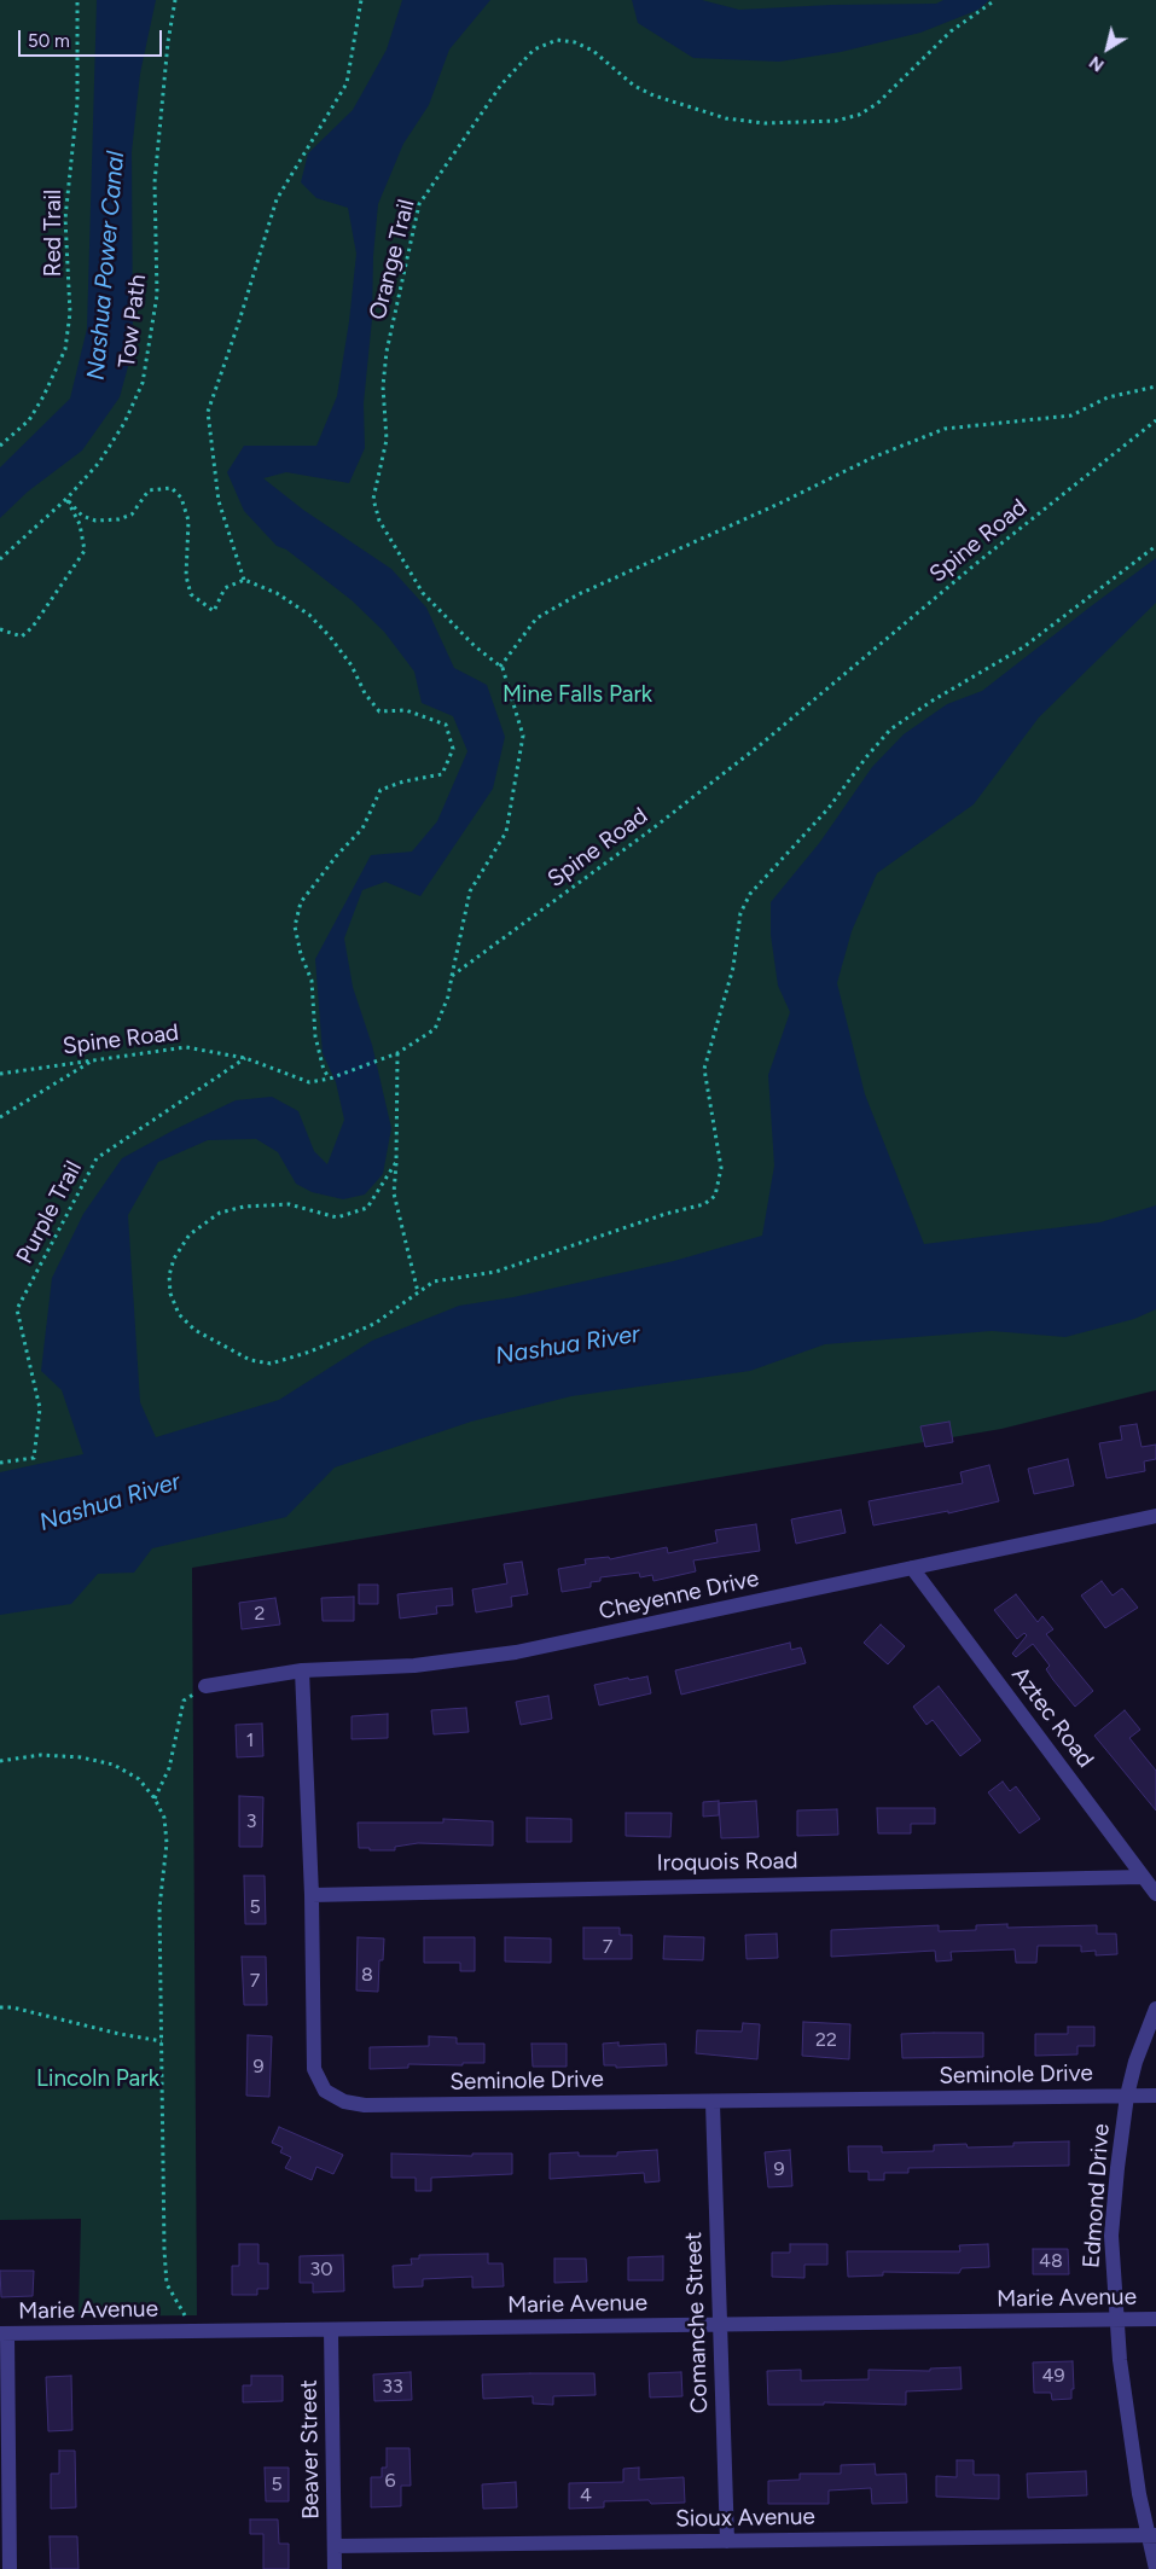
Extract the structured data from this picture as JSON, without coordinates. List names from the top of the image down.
{
  "streets": {
    "street": [
      "Cheyenne Drive",
      "Aztec Road",
      "Iroquois Road",
      "Seminole Drive",
      "Edmond Drive",
      "Marie Avenue",
      "Comanche Street",
      "Beaver Street",
      "Sioux Avenue"
    ],
    "path": [
      "Red Trail",
      "Orange Trail",
      "Tow Path",
      "Spine Road",
      "Purple Trail"
    ]
  },
  "crossings": [
    ["Spine Road", "Purple Trail"],
    ["Cheyenne Drive", "Aztec Road"],
    ["Cheyenne Drive", "Seminole Drive"],
    ["Aztec Road", "Iroquois Road"],
    ["Iroquois Road", "Seminole Drive"],
    ["Seminole Drive", "Edmond Drive"],
    ["Seminole Drive", "Comanche Street"],
    ["Edmond Drive", "Marie Avenue"],
    ["Edmond Drive", "Sioux Avenue"],
    ["Marie Avenue", "Comanche Street"],
    ["Marie Avenue", "Beaver Street"],
    ["Comanche Street", "Sioux Avenue"],
    ["Beaver Street", "Sioux Avenue"]
  ],
  "water": ["Nashua Power Canal", "Nashua River"],
  "parks": ["Mine Falls Park", "Lincoln Park"],
  "house_numbers": [
    "2",
    "1",
    "3",
    "5",
    "7",
    "8",
    "7",
    "22",
    "9",
    "9",
    "48",
    "30",
    "49",
    "33",
    "6",
    "5",
    "4"
  ],
  "scale_bar": "50 m",
  "north": "bottom left"
}
